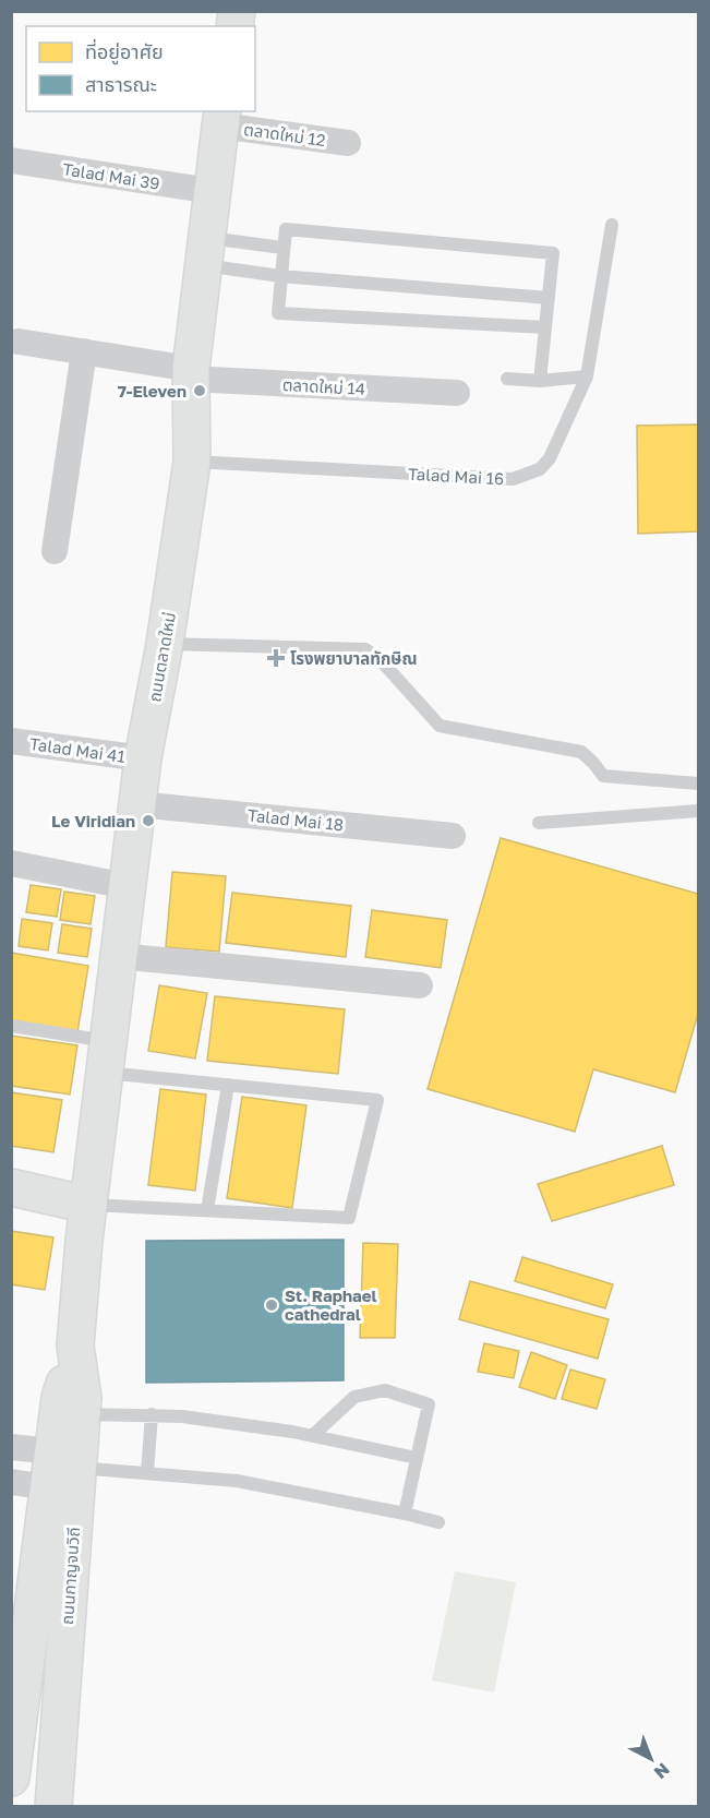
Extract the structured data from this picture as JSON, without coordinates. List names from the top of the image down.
{
  "streets": {
    "main road": ["ถนนตลาดใหม่", "ถนนกาญจนวิถี"],
    "street": [
      "ตลาดใหม่ 12",
      "Talad Mai 39",
      "ตลาดใหม่ 14",
      "Talad Mai 41",
      "Talad Mai 18"
    ],
    "lane": ["Talad Mai 16"]
  },
  "crossings": [
    ["ตลาดใหม่ 12", "ถนนตลาดใหม่"],
    ["Talad Mai 39", "ถนนตลาดใหม่"],
    ["ตลาดใหม่ 14", "ถนนตลาดใหม่"],
    ["Talad Mai 16", "ถนนตลาดใหม่"],
    ["ถนนตลาดใหม่", "Talad Mai 41"],
    ["ถนนตลาดใหม่", "Talad Mai 18"],
    ["ถนนตลาดใหม่", "ถนนกาญจนวิถี"]
  ],
  "places": {
    "other": ["7-Eleven", "Le Viridian", "St. Raphael cathedral"],
    "health": ["โรงพยาบาลทักษิณ"]
  },
  "legend": ["ที่อยู่อาศัย", "สาธารณะ"],
  "north": "bottom right"
}
